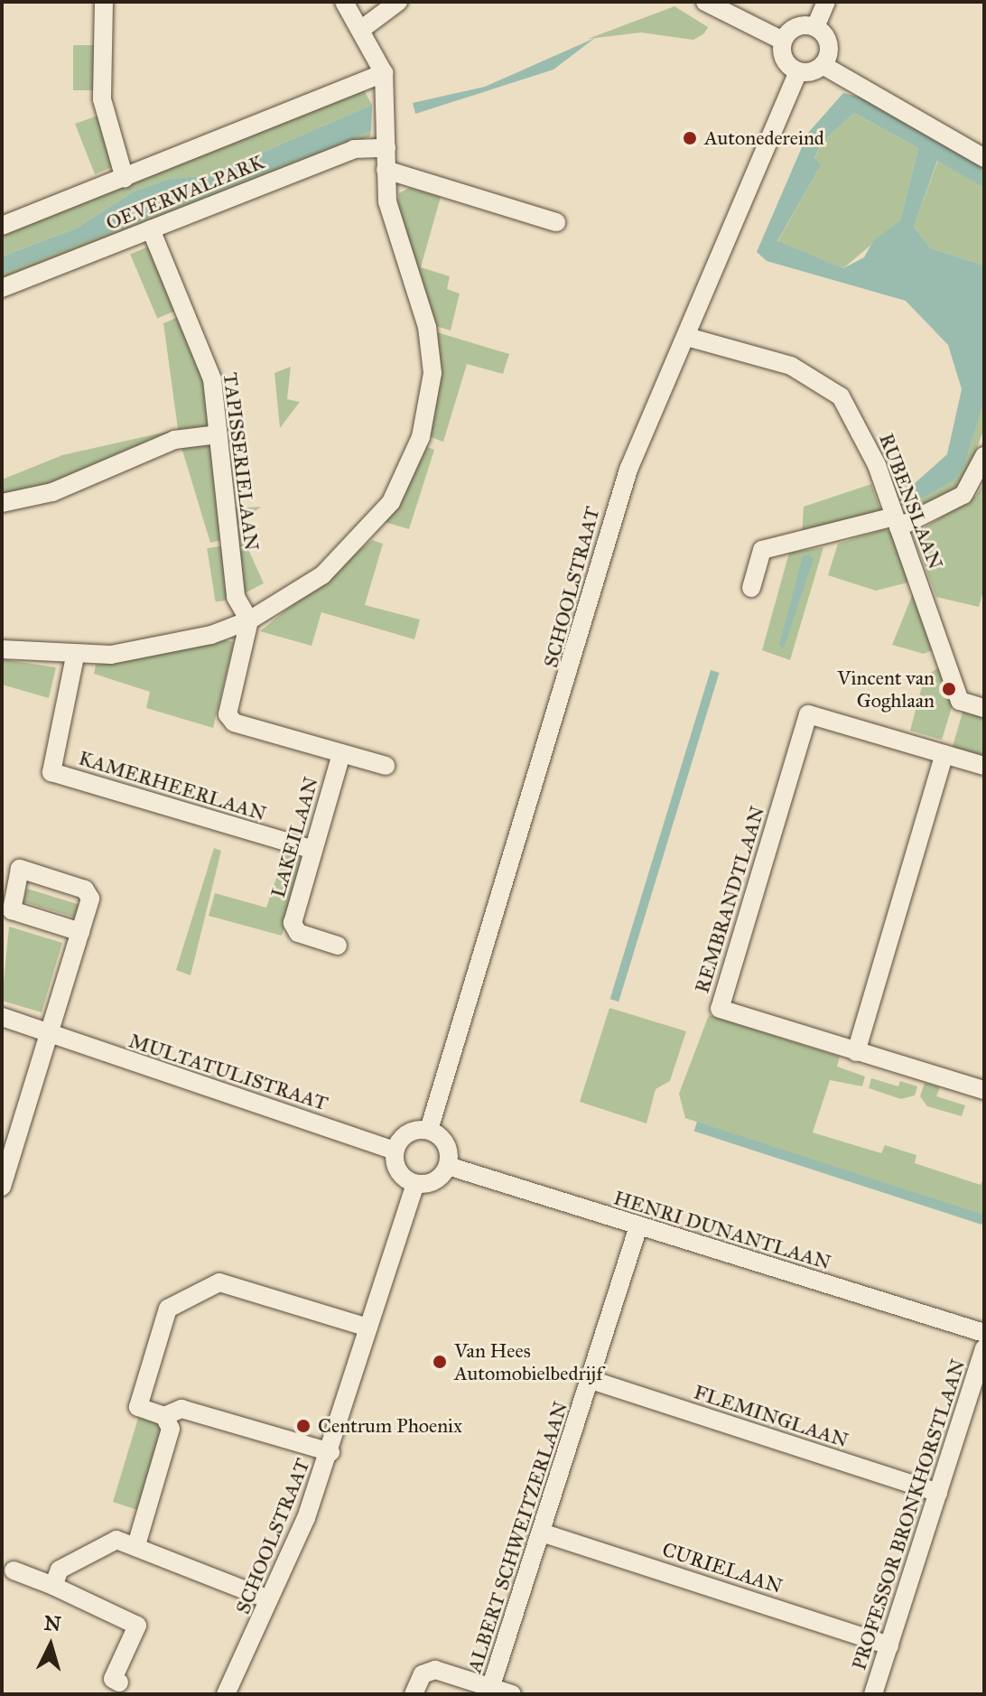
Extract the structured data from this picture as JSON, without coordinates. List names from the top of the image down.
{
  "streets": {
    "street": [
      "OEVERWALPARK",
      "TAPISSERIELAAN",
      "RUBENSLAAN",
      "SCHOOLSTRAAT",
      "KAMERHEERLAAN",
      "LAKEILAAN",
      "REMBRANDTLAAN",
      "MULTATULISTRAAT",
      "HENRI DUNANTLAAN",
      "FLEMINGLAAN",
      "PROFESSOR BRONKHORSTLAAN",
      "ALBERT SCHWEITZERLAAN",
      "CURIELAAN"
    ]
  },
  "crossings": [
    ["OEVERWALPARK", "TAPISSERIELAAN"],
    ["RUBENSLAAN", "SCHOOLSTRAAT"],
    ["SCHOOLSTRAAT", "MULTATULISTRAAT"],
    ["SCHOOLSTRAAT", "HENRI DUNANTLAAN"],
    ["KAMERHEERLAAN", "LAKEILAAN"],
    ["MULTATULISTRAAT", "HENRI DUNANTLAAN"],
    ["HENRI DUNANTLAAN", "ALBERT SCHWEITZERLAAN"],
    ["FLEMINGLAAN", "PROFESSOR BRONKHORSTLAAN"],
    ["FLEMINGLAAN", "ALBERT SCHWEITZERLAAN"],
    ["PROFESSOR BRONKHORSTLAAN", "CURIELAAN"],
    ["ALBERT SCHWEITZERLAAN", "CURIELAAN"]
  ],
  "places": [
    "Autonedereind",
    "Vincent van Goghlaan",
    "Van Hees Automobielbedrijf",
    "Centrum Phoenix"
  ],
  "north": "top"
}
